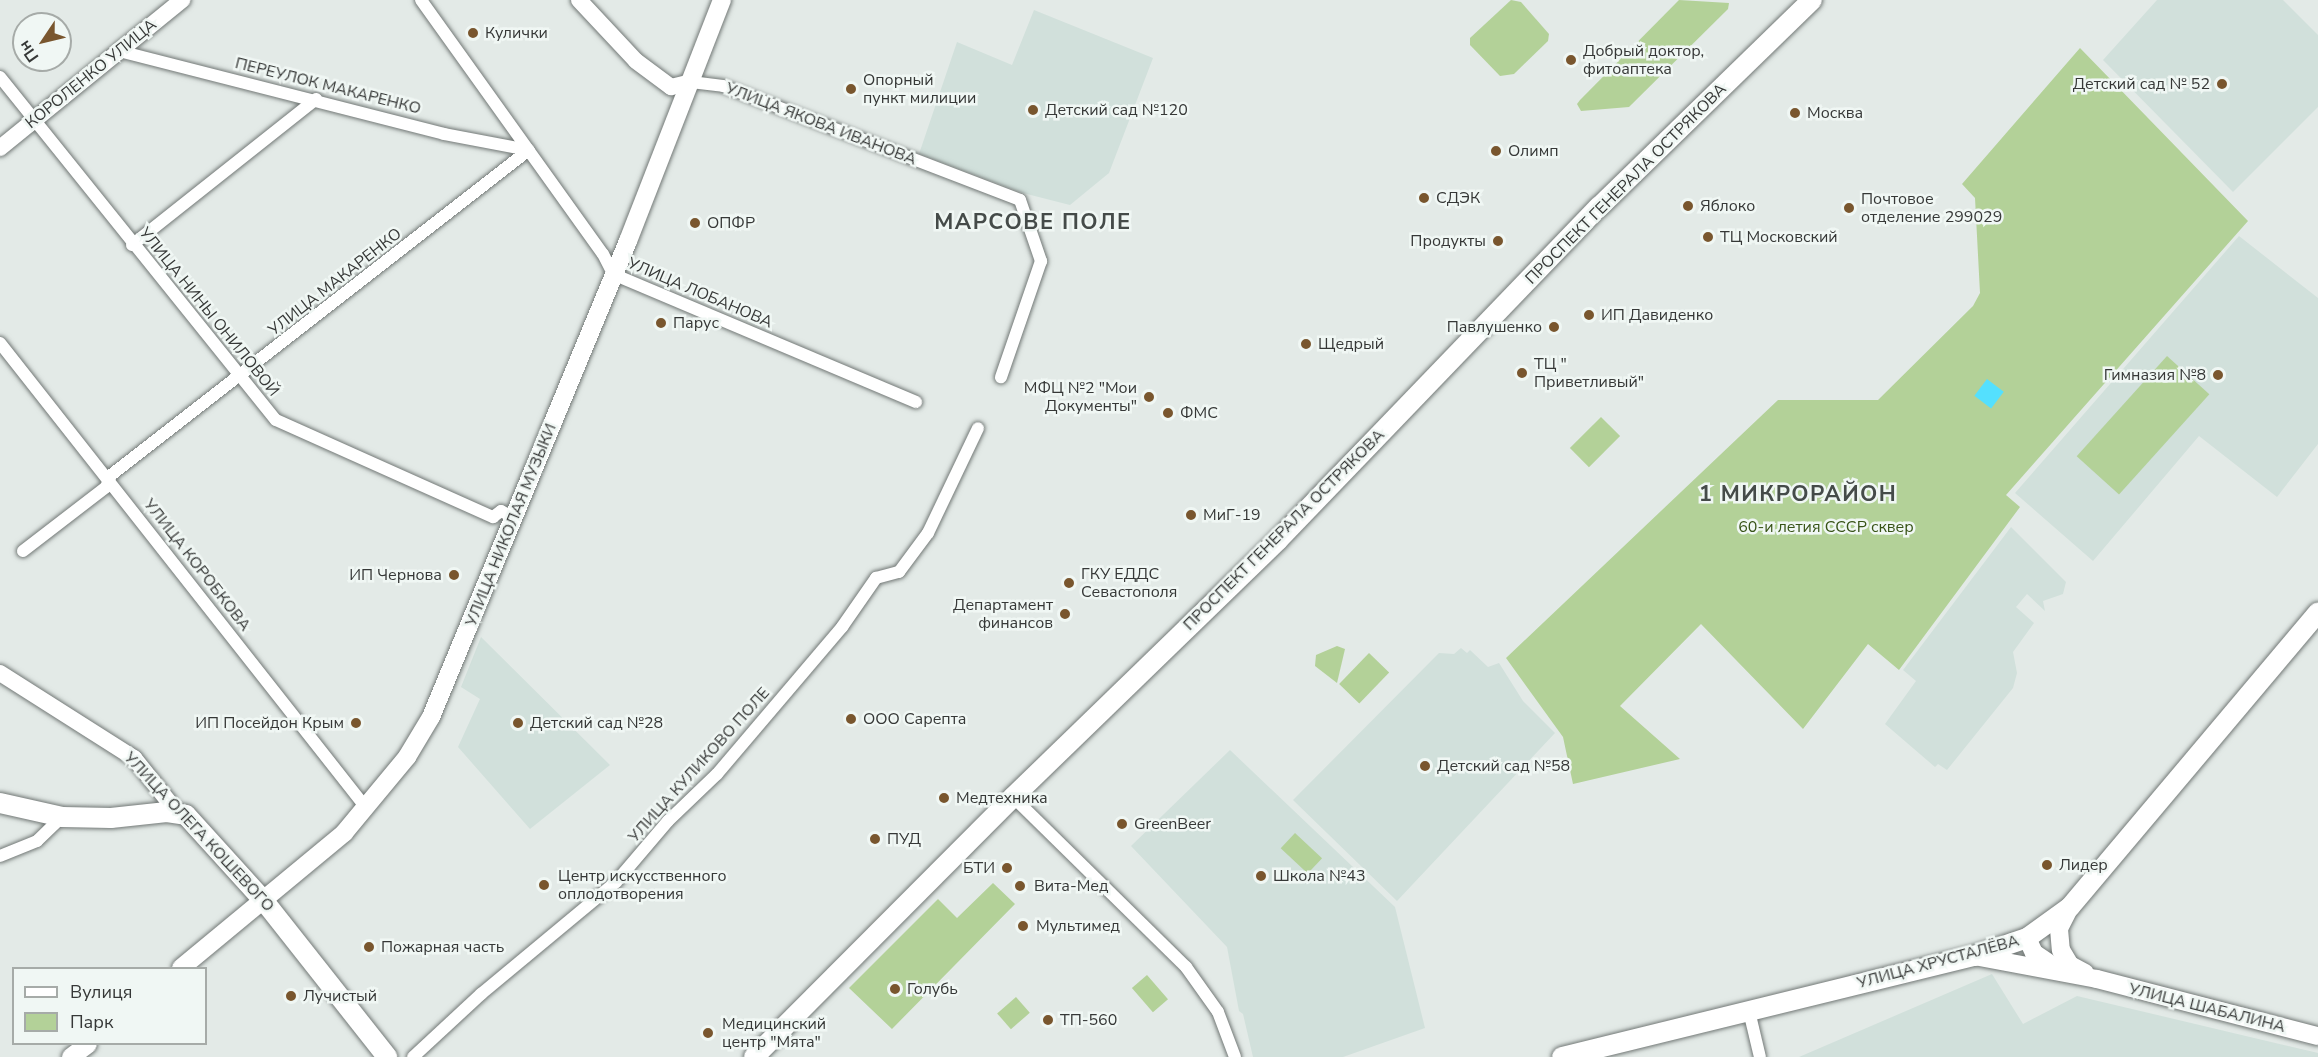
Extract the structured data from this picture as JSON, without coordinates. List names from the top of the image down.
{
  "streets": {
    "main road": [
      "ПРОСПЕКТ ГЕНЕРАЛА ОСТРЯКОВА",
      "УЛИЦА НИКОЛАЯ МУЗЫКИ",
      "УЛИЦА ОЛЕГА КОШЕВОГО",
      "УЛИЦА ХРУСТАЛЁВА",
      "УЛИЦА ШАБАЛИНА"
    ],
    "street": [
      "КОРОЛЕНКО УЛИЦА",
      "ПЕРЕУЛОК МАКАРЕНКО",
      "УЛИЦА ЯКОВА ИВАНОВА",
      "УЛИЦА МАКАРЕНКО",
      "УЛИЦА ЛОБАНОВА",
      "УЛИЦА НИНЫ ОНИЛОВОЙ",
      "УЛИЦА КОРОБКОВА",
      "УЛИЦА КУЛИКОВО ПОЛЕ"
    ]
  },
  "crossings": [
    ["КОРОЛЕНКО УЛИЦА", "ПЕРЕУЛОК МАКАРЕНКО"],
    ["КОРОЛЕНКО УЛИЦА", "УЛИЦА НИНЫ ОНИЛОВОЙ"],
    ["ПЕРЕУЛОК МАКАРЕНКО", "УЛИЦА МАКАРЕНКО"],
    ["ПЕРЕУЛОК МАКАРЕНКО", "УЛИЦА ЛОБАНОВА"],
    ["УЛИЦА ЯКОВА ИВАНОВА", "УЛИЦА НИКОЛАЯ МУЗЫКИ"],
    ["УЛИЦА МАКАРЕНКО", "УЛИЦА ЛОБАНОВА"],
    ["УЛИЦА МАКАРЕНКО", "УЛИЦА НИНЫ ОНИЛОВОЙ"],
    ["УЛИЦА МАКАРЕНКО", "УЛИЦА КОРОБКОВА"],
    ["УЛИЦА ЛОБАНОВА", "УЛИЦА НИКОЛАЯ МУЗЫКИ"],
    ["УЛИЦА НИНЫ ОНИЛОВОЙ", "УЛИЦА НИКОЛАЯ МУЗЫКИ"],
    ["УЛИЦА НИКОЛАЯ МУЗЫКИ", "УЛИЦА КОРОБКОВА"],
    ["УЛИЦА НИКОЛАЯ МУЗЫКИ", "УЛИЦА ОЛЕГА КОШЕВОГО"],
    ["УЛИЦА ХРУСТАЛЁВА", "УЛИЦА ШАБАЛИНА"]
  ],
  "districts": ["МАРСОВЕ ПОЛЕ", "1 МИКРОРАЙОН"],
  "parks": ["60-и летия СССР сквер"],
  "places": [
    "Кулички",
    "Добрый доктор, фитоаптека",
    "Детский сад № 52",
    "Опорный пункт милиции",
    "Детский сад №120",
    "Москва",
    "Олимп",
    "СДЭК",
    "Яблоко",
    "Почтовое отделение 299029",
    "ОПФР",
    "ТЦ Московский",
    "Продукты",
    "ИП Давиденко",
    "Парус",
    "Павлушенко",
    "Щедрый",
    "ТЦ \" Приветливый\"",
    "Гимназия №8",
    "МФЦ №2 \"Мои Документы\"",
    "ФМС",
    "МиГ-19",
    "ИП Чернова",
    "ГКУ ЕДДС Севастополя",
    "Департамент финансов",
    "ООО Сарепта",
    "ИП Посейдон Крым",
    "Детский сад №28",
    "Детский сад №58",
    "Медтехника",
    "GreenBeer",
    "ПУД",
    "Лидер",
    "БТИ",
    "Школа №43",
    "Центр искусственного оплодотворения",
    "Вита-Мед",
    "Мультимед",
    "Пожарная часть",
    "Голубь",
    "Лучистый",
    "ТП-560",
    "Медицинский центр \"Мята\""
  ],
  "legend": ["Вулиця", "Парк"],
  "north": "bottom left"
}
